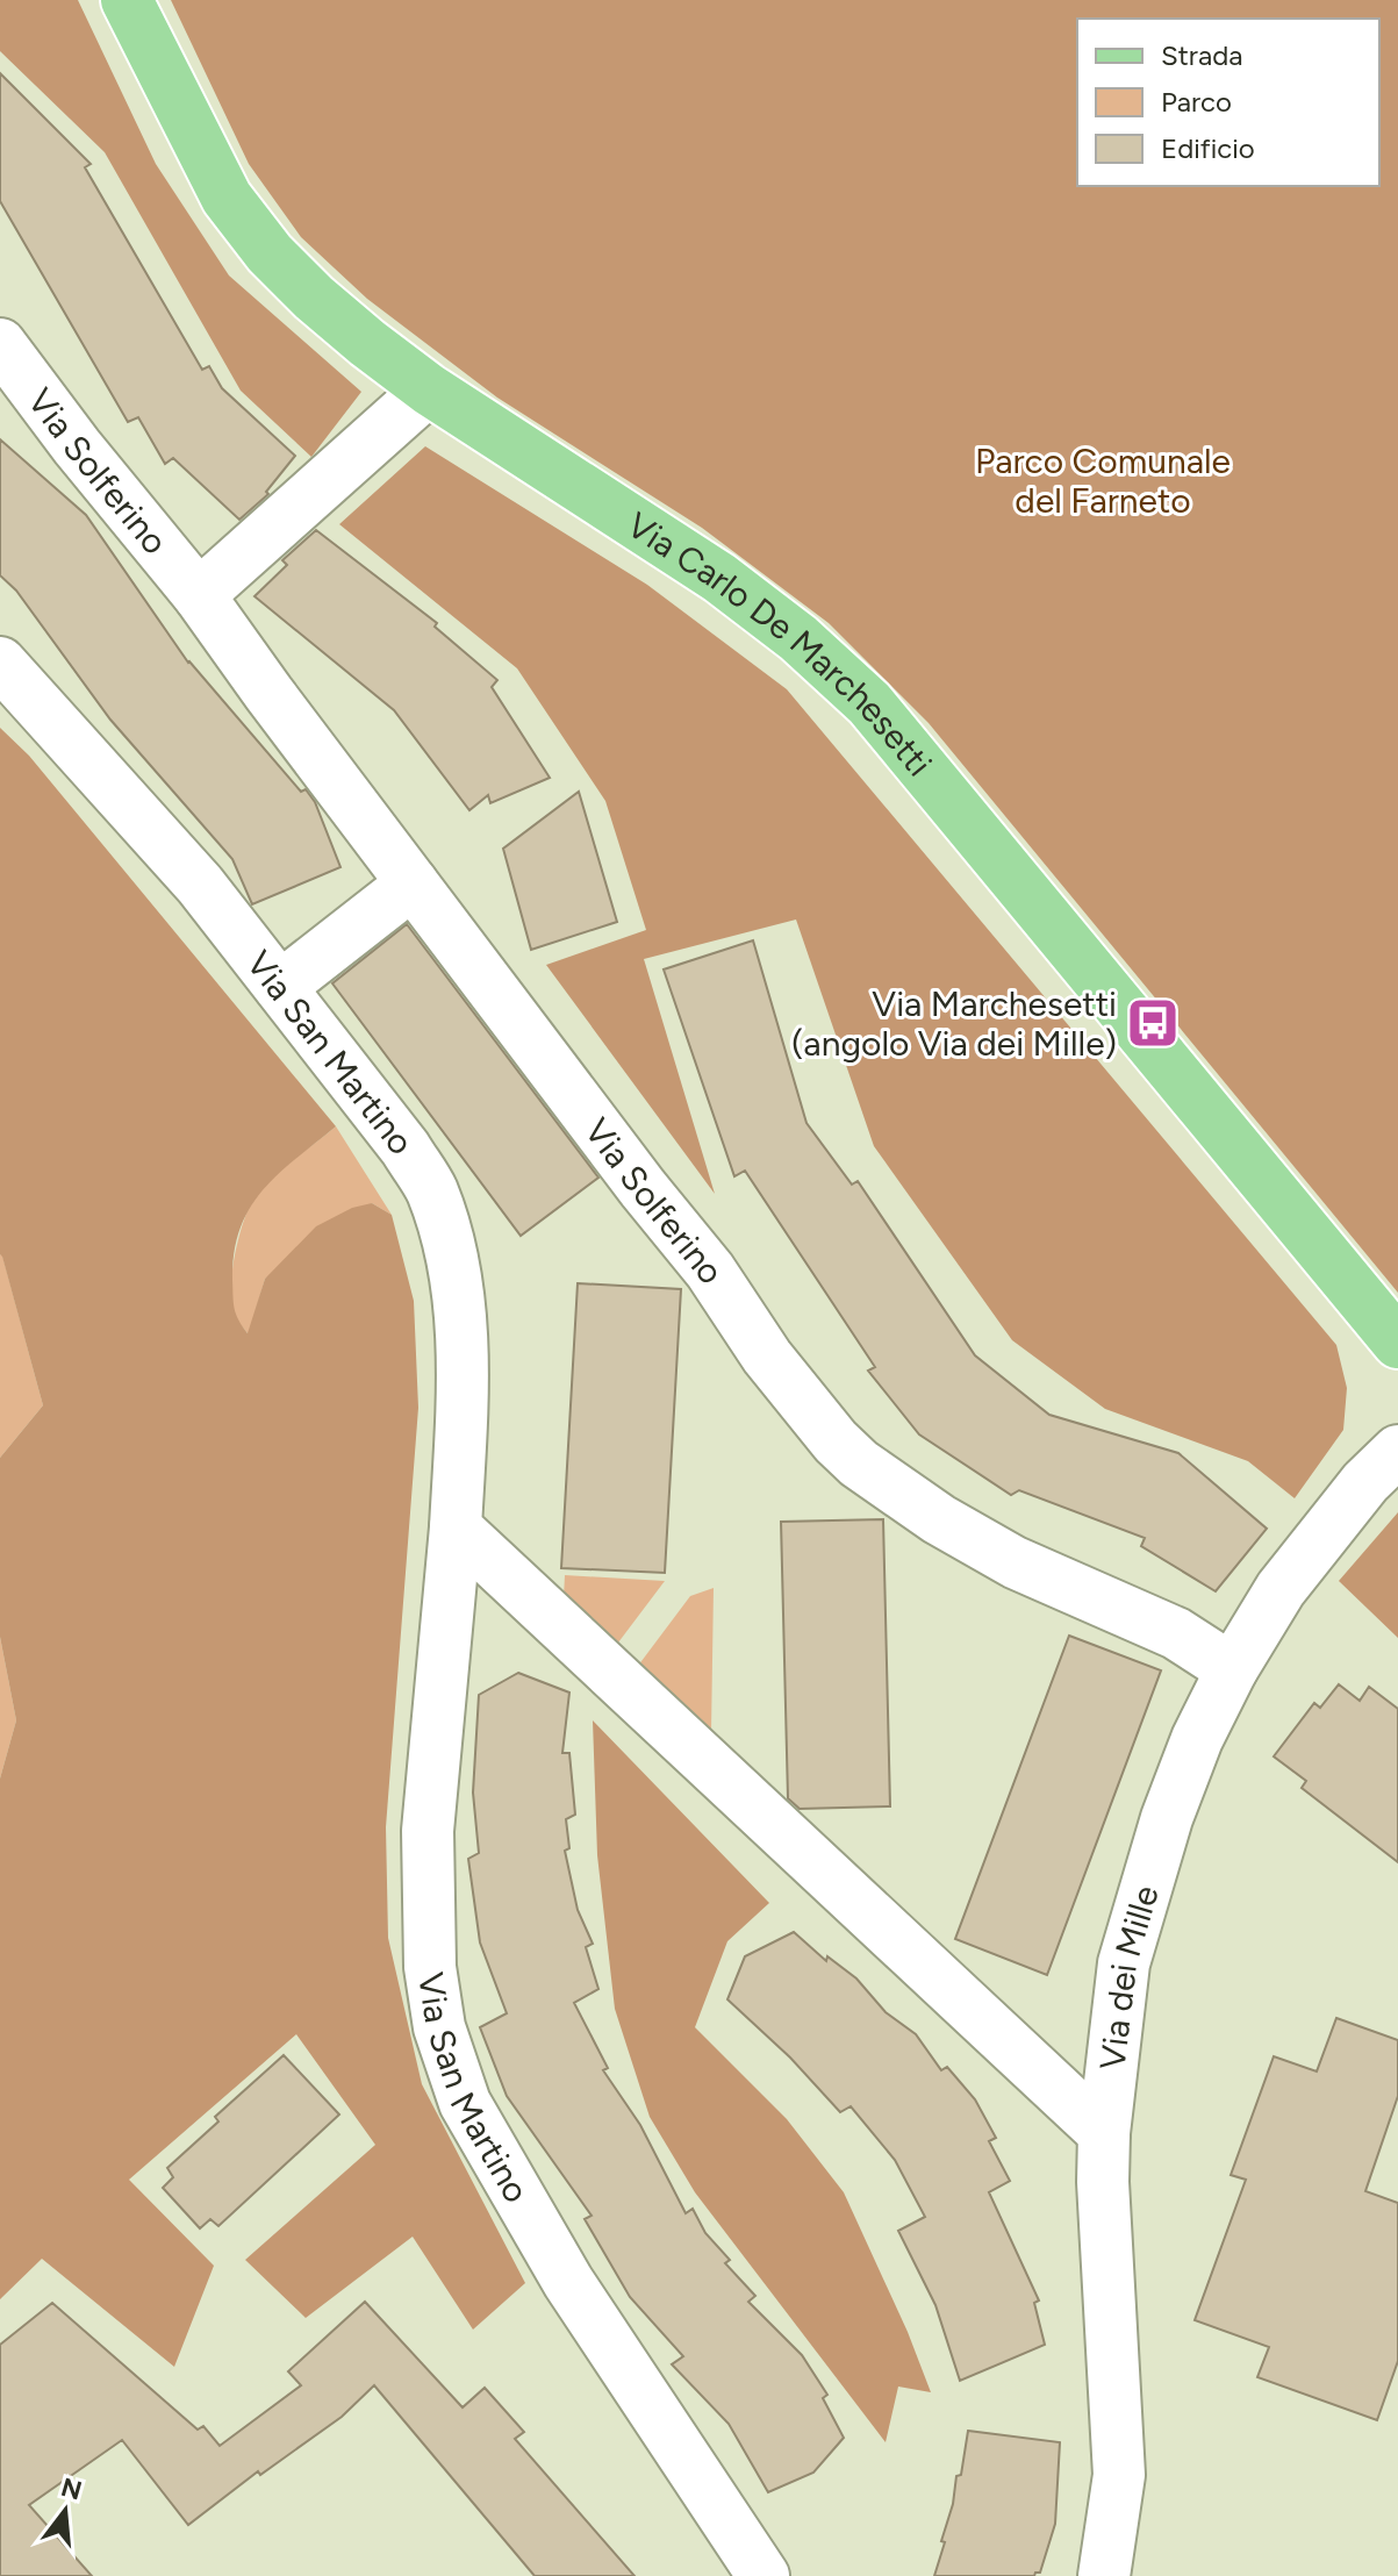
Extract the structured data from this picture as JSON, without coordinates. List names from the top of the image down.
{
  "streets": {
    "main road": ["Via Carlo De Marchesetti"],
    "street": ["Via Solferino", "Via San Martino", "Via dei Mille"]
  },
  "crossings": [
    ["Via Solferino", "Via dei Mille"]
  ],
  "parks": ["Parco Comunale del Farneto"],
  "places": {
    "bus stop": ["Via Marchesetti (angolo Via dei Mille)"]
  },
  "legend": ["Strada", "Parco", "Edificio"],
  "north": "top"
}
